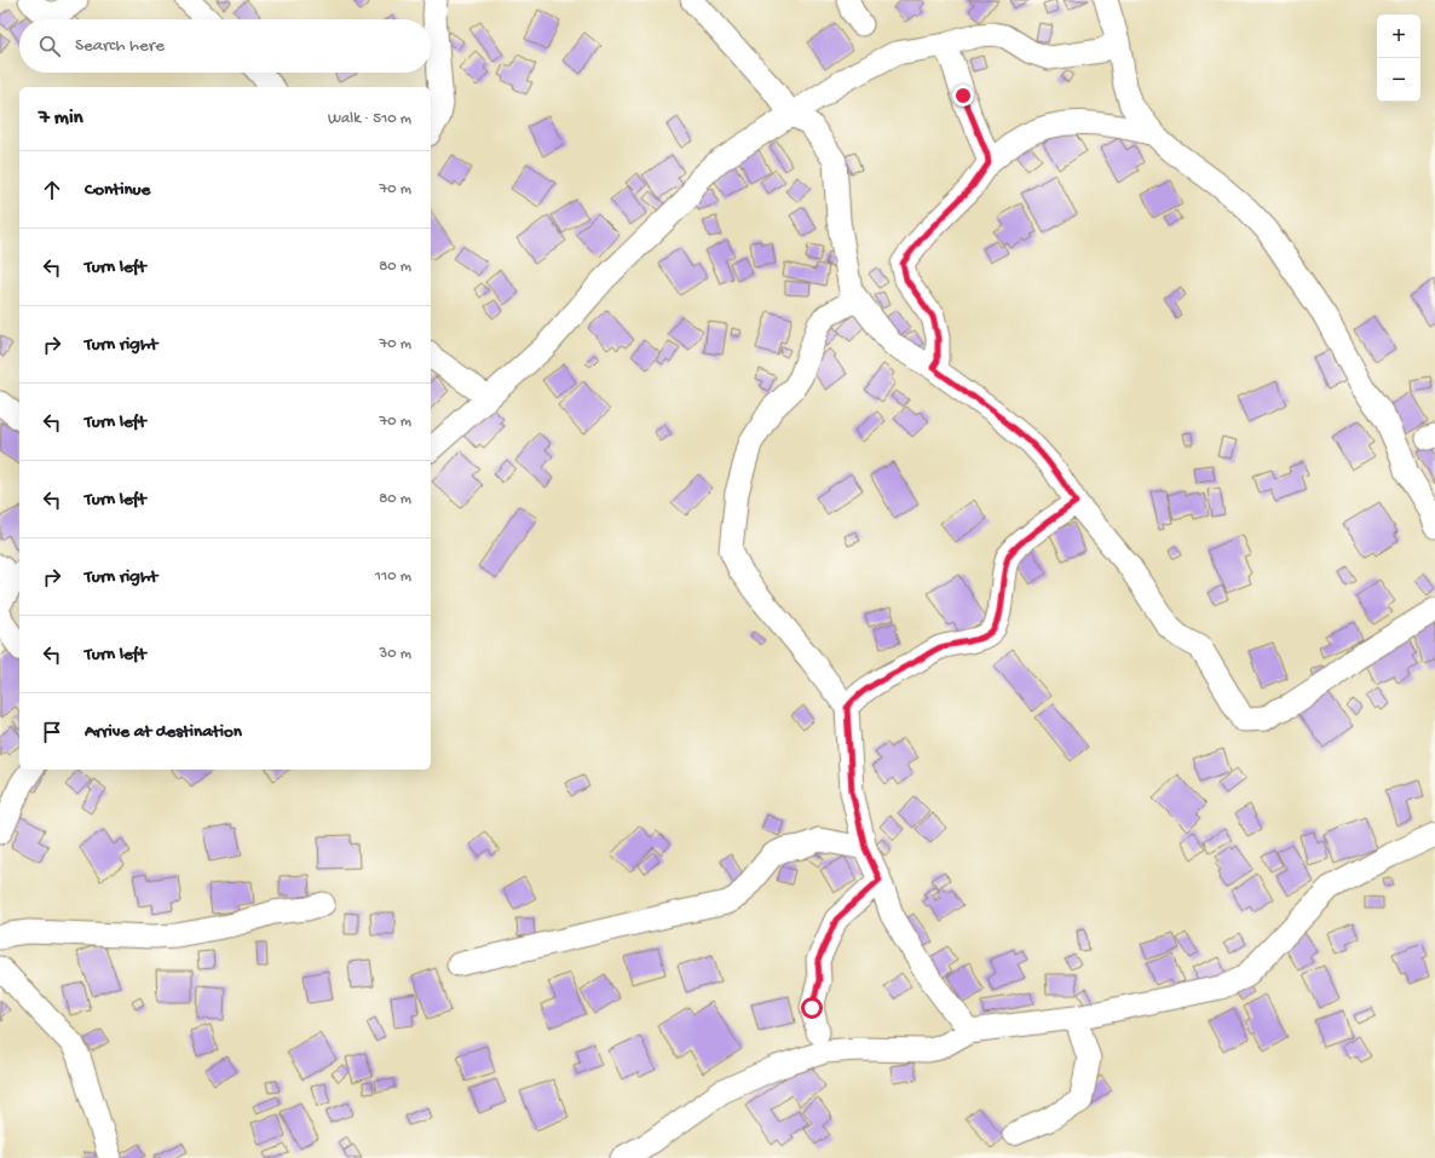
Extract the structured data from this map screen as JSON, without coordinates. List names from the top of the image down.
{
  "page": {
    "map_buttons": ["+", "−"],
    "search": "Search here",
    "heading": ["7 min", "Walk · 510 m"],
    "list": [
      ["Continue", "70 m"],
      ["Turn left", "80 m"],
      ["Turn right", "70 m"],
      ["Turn left", "70 m"],
      ["Turn left", "80 m"],
      ["Turn right", "110 m"],
      ["Turn left", "30 m"],
      "Arrive at destination"
    ]
  }
}
